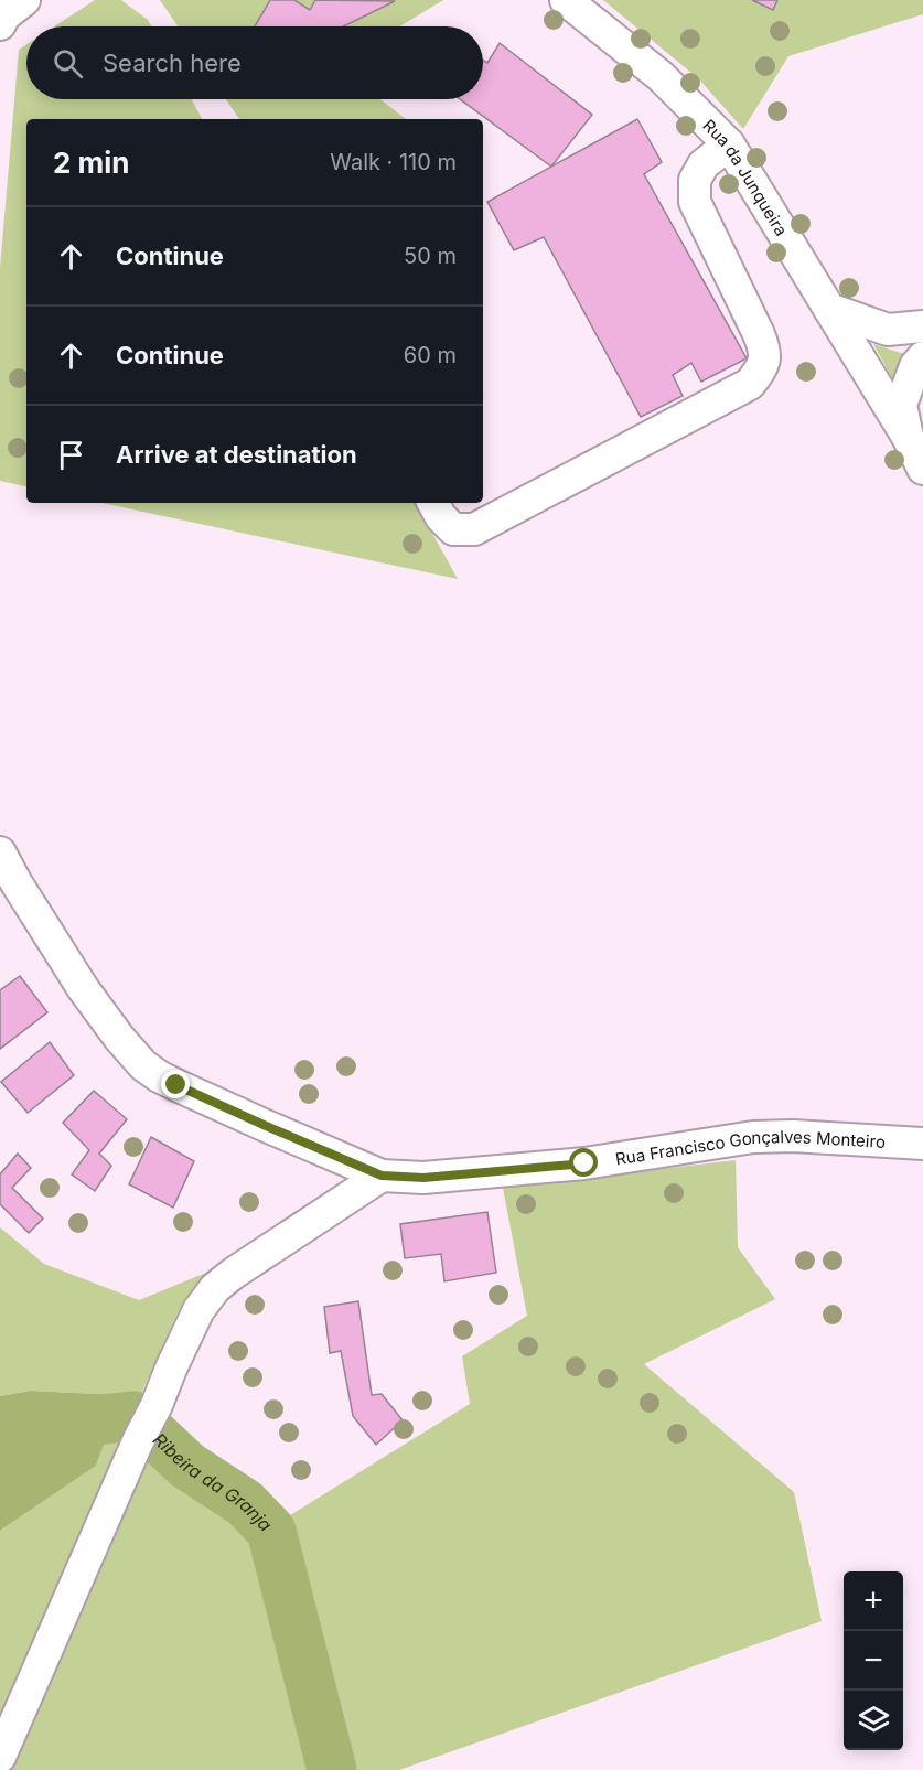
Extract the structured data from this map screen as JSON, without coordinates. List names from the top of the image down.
{
  "streets": {
    "street": ["Rua da Junqueira", "Rua Francisco Gonçalves Monteiro"]
  },
  "water": ["Ribeira da Granja"],
  "page": {
    "search": "Search here",
    "heading": ["2 min", "Walk · 110 m"],
    "list": [
      ["Continue", "50 m"],
      ["Continue", "60 m"],
      "Arrive at destination"
    ],
    "map_buttons": ["+", "−"]
  }
}
